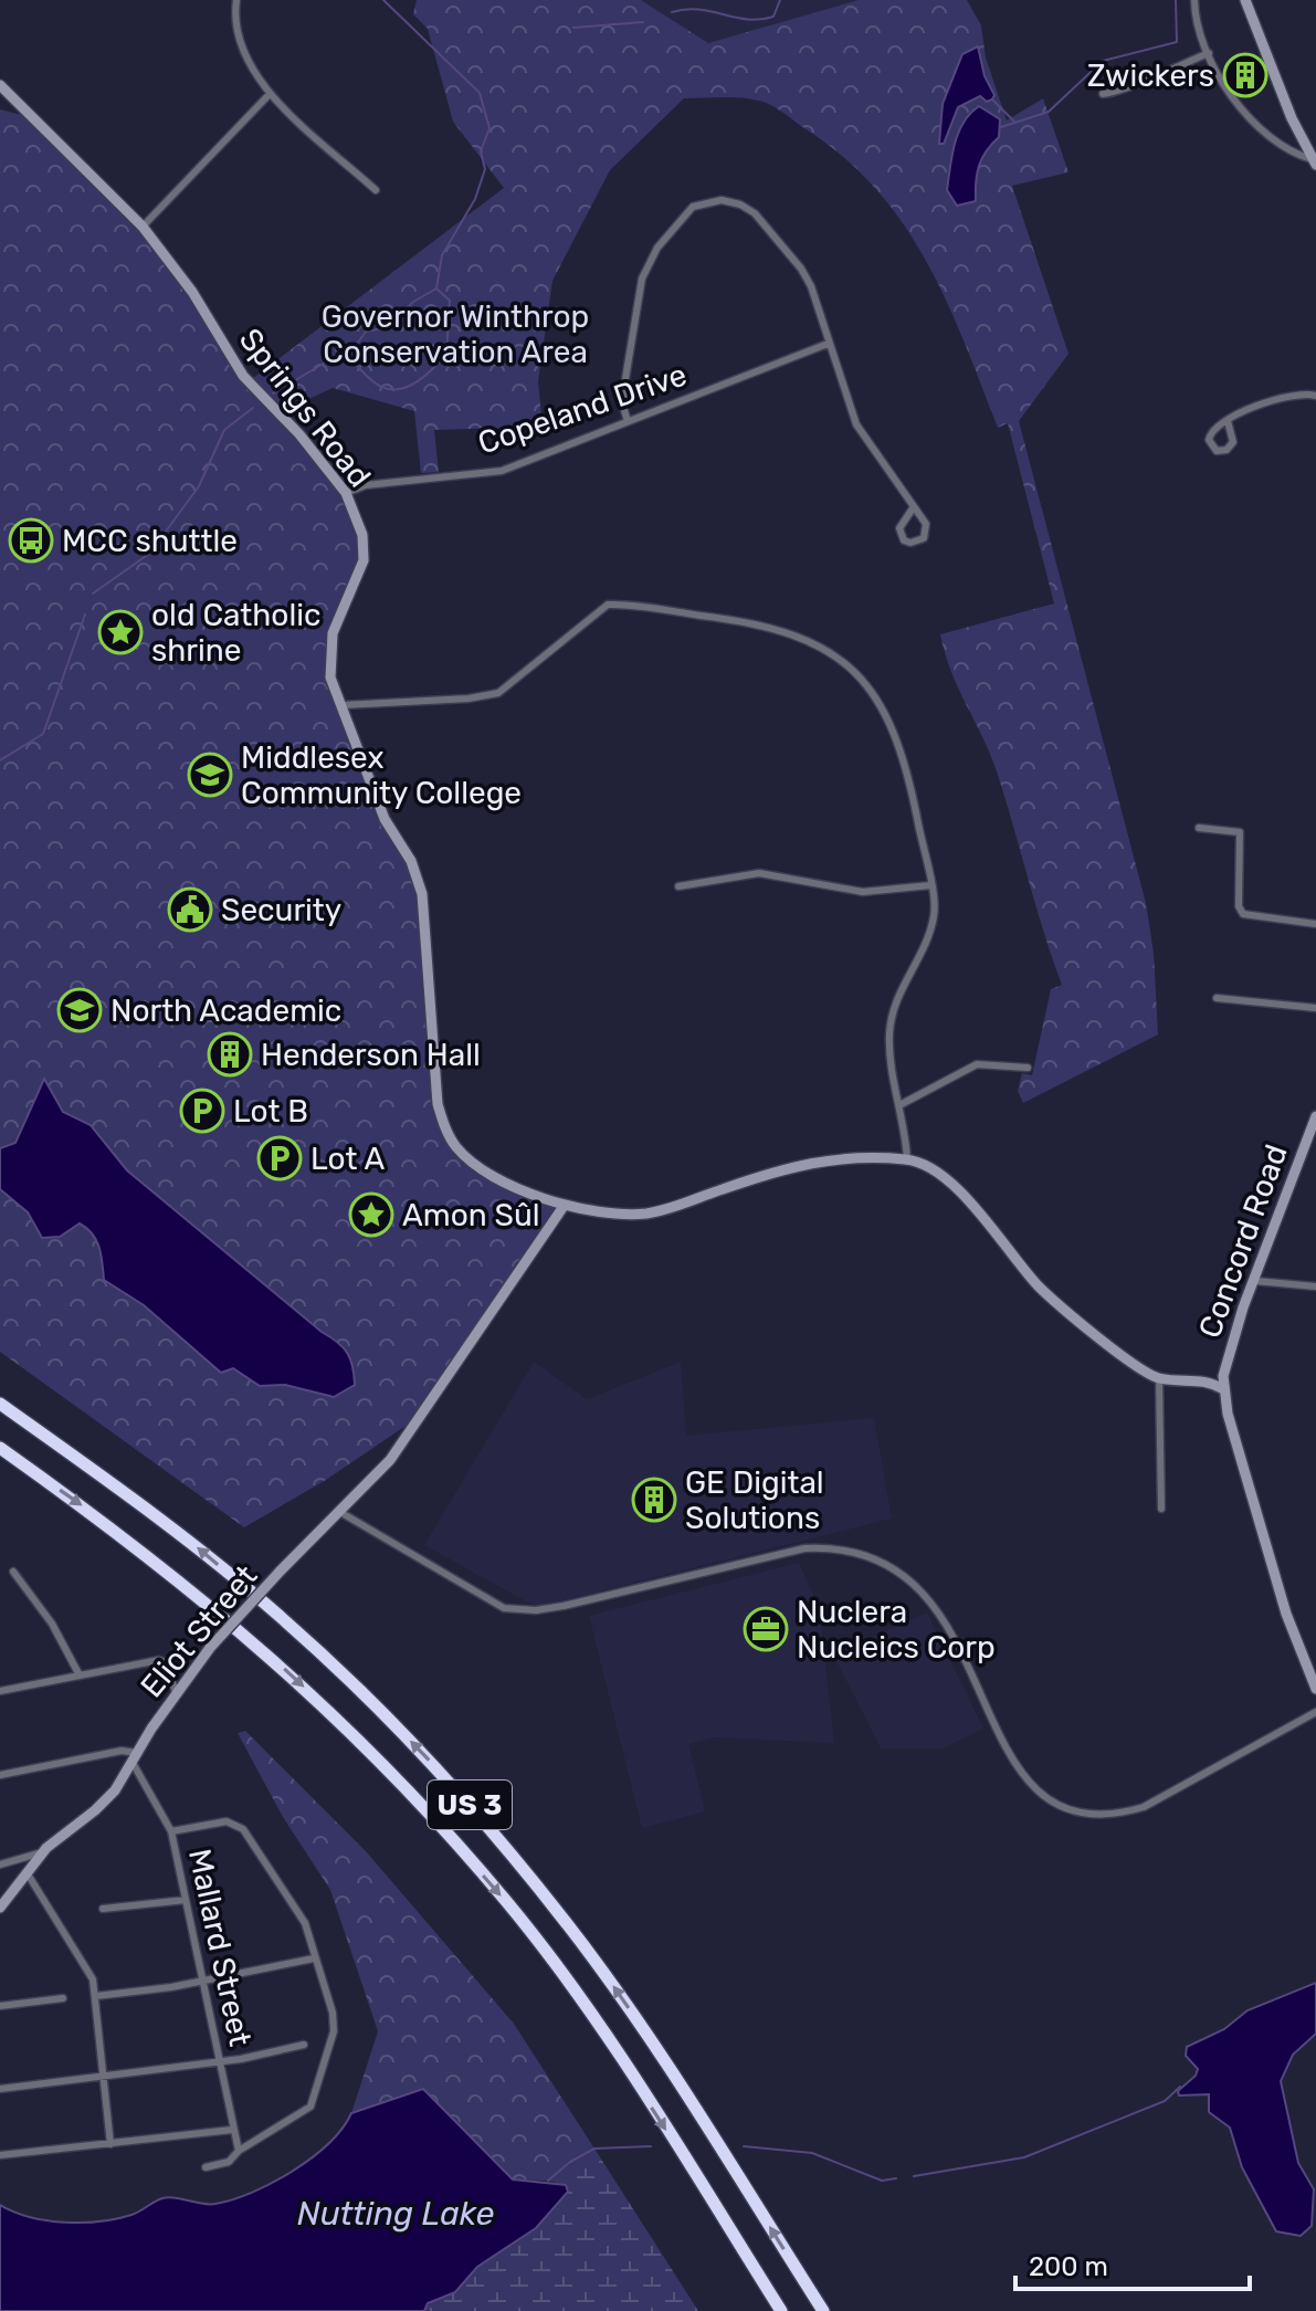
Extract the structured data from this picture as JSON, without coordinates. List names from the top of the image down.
{
  "streets": {
    "highway": ["US 3"],
    "street": [
      "Springs Road",
      "Copeland Drive",
      "Concord Road",
      "Eliot Street",
      "Mallard Street"
    ]
  },
  "crossings": [
    ["Springs Road", "Copeland Drive"],
    ["Springs Road", "Concord Road"],
    ["Springs Road", "Eliot Street"],
    ["Eliot Street", "Mallard Street"]
  ],
  "water": ["Nutting Lake"],
  "parks": ["Governor Winthrop Conservation Area"],
  "places": {
    "building": ["Zwickers", "Henderson Hall", "GE Digital Solutions"],
    "bus stop": ["MCC shuttle"],
    "place": ["old Catholic shrine", "Amon Sûl"],
    "school or university": ["Middlesex Community College", "North Academic"],
    "public building": ["Security"],
    "parking": ["Lot B", "Lot A"],
    "office": ["Nuclera Nucleics Corp"]
  },
  "scale_bar": "200 m"
}
